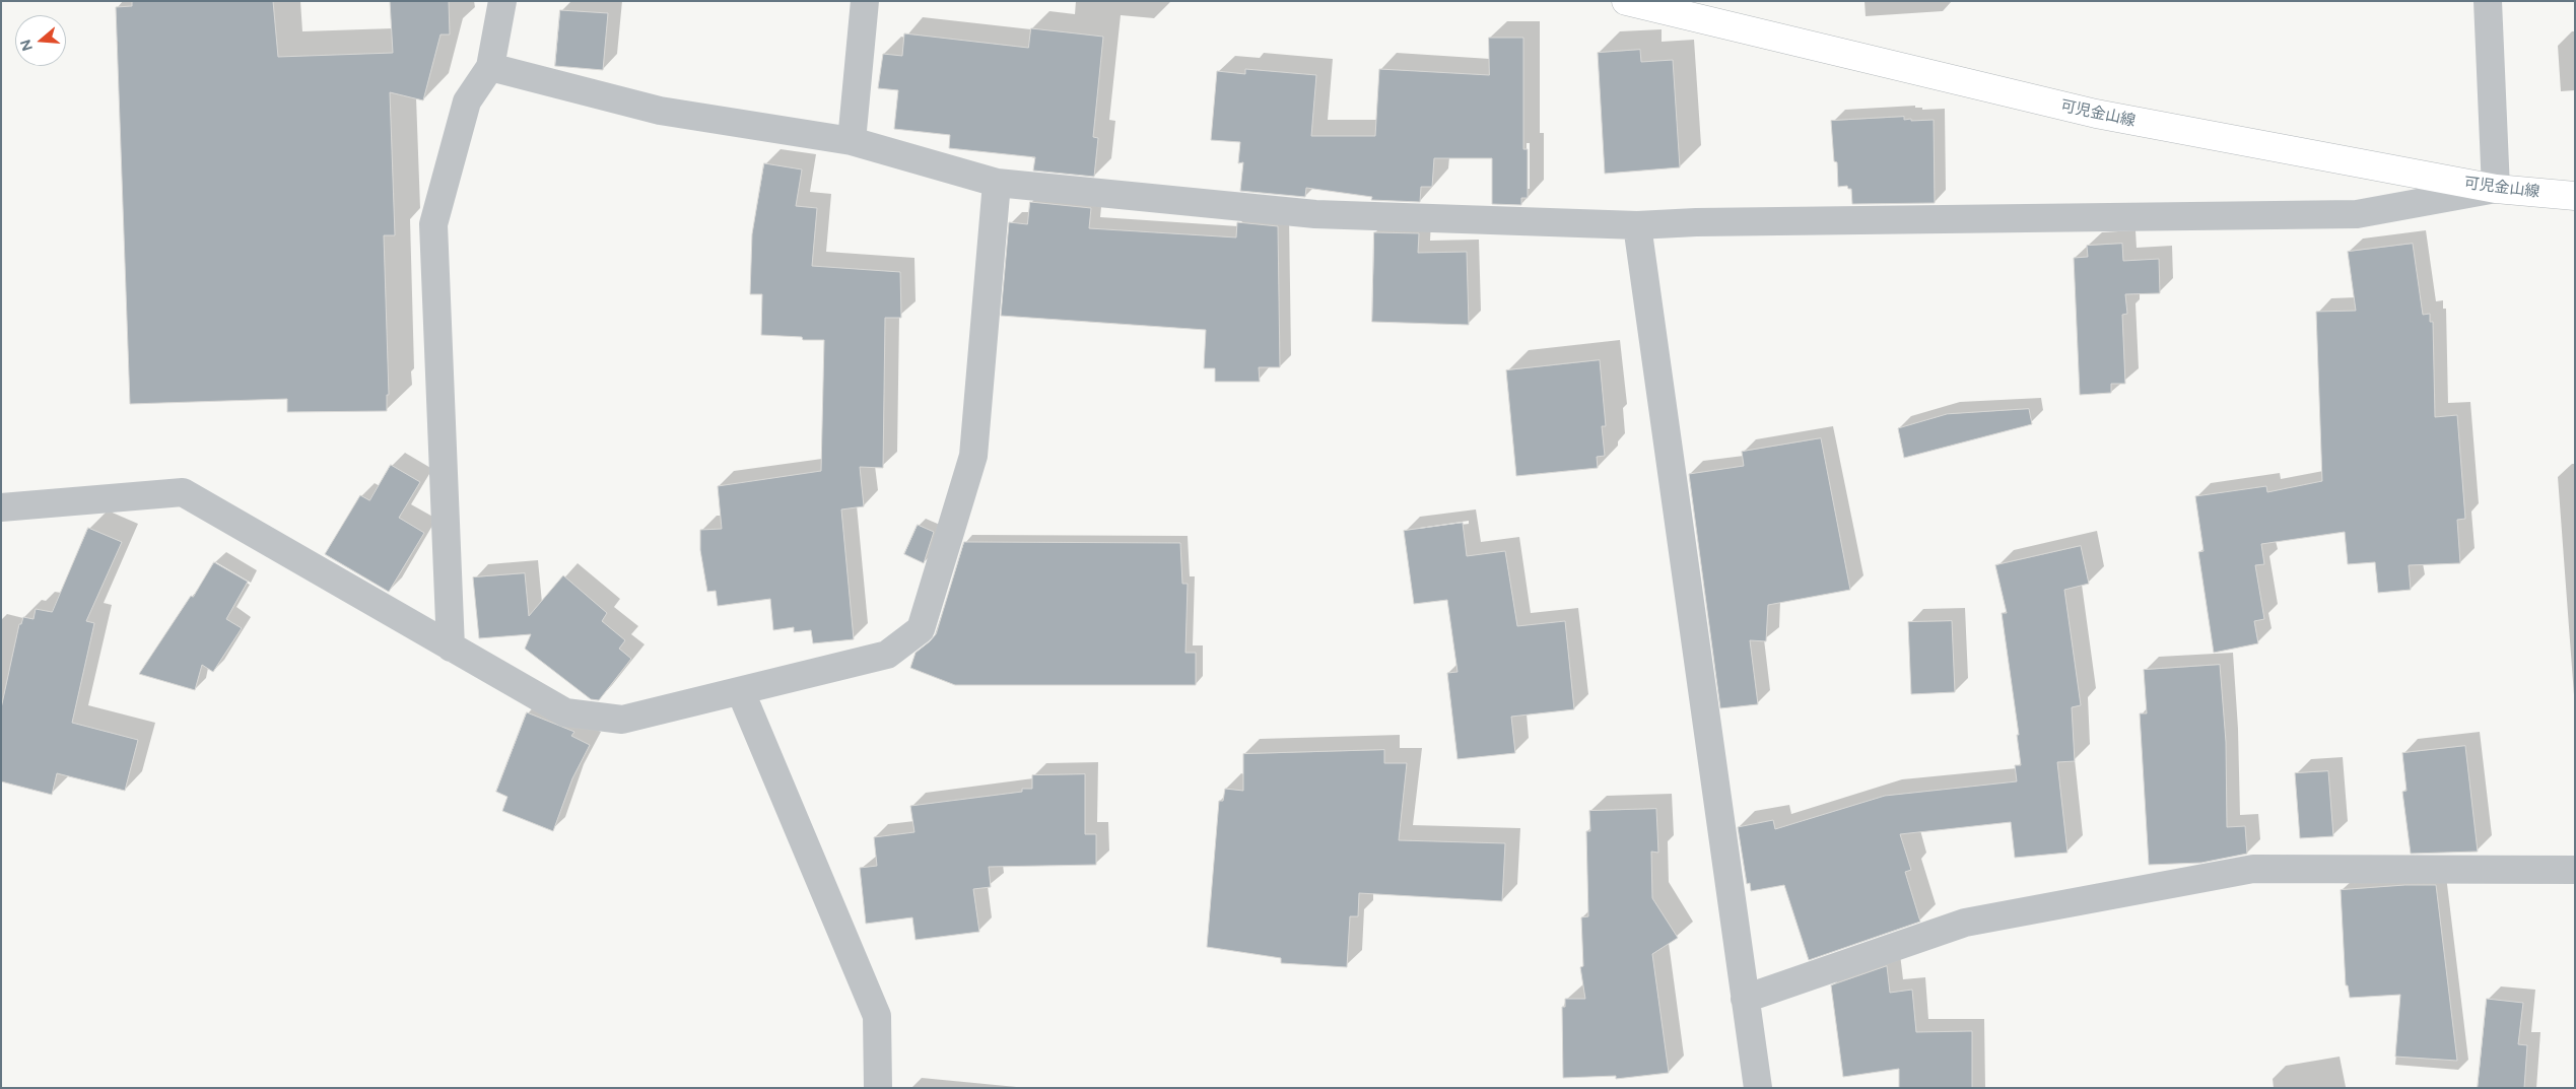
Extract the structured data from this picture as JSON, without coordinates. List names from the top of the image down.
{
  "streets": {
    "main road": ["可児金山線"]
  },
  "north": "left"
}
